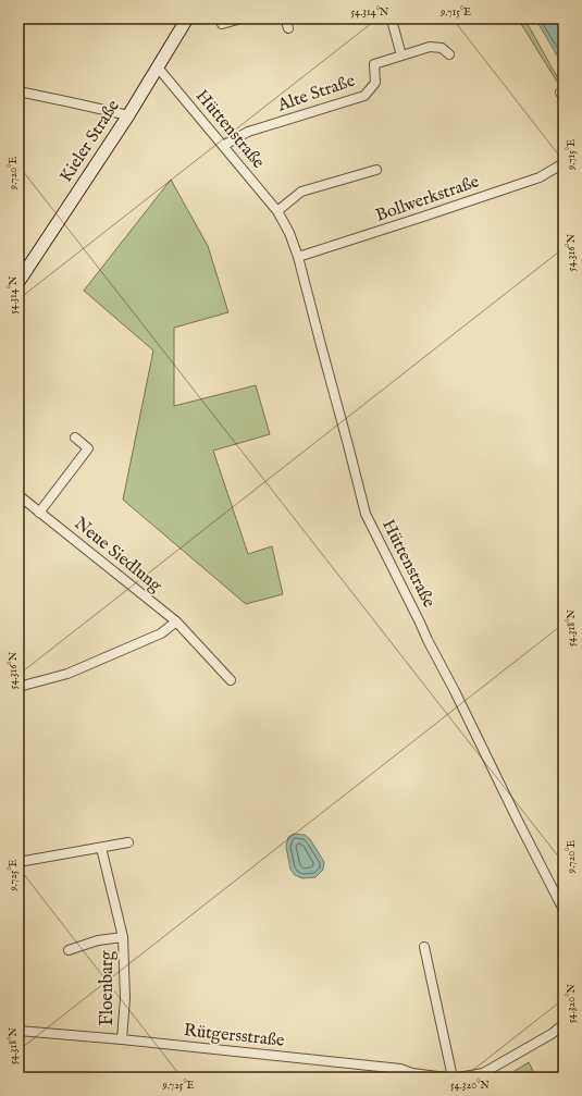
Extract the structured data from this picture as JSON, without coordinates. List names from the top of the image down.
{
  "streets": {
    "main road": ["Kieler Straße"],
    "street": [
      "Alte Straße",
      "Hüttenstraße",
      "Bollwerkstraße",
      "Neue Siedlung",
      "Floenbarg",
      "Rütgersstraße"
    ]
  },
  "crossings": [
    ["Alte Straße", "Hüttenstraße"],
    ["Hüttenstraße", "Kieler Straße"],
    ["Hüttenstraße", "Bollwerkstraße"],
    ["Floenbarg", "Rütgersstraße"]
  ],
  "coordinates": [
    "54.314°N",
    "9.715°E",
    "9.720°E",
    "54.316°N",
    "54.318°N",
    "9.725°E",
    "54.320°N"
  ]
}
